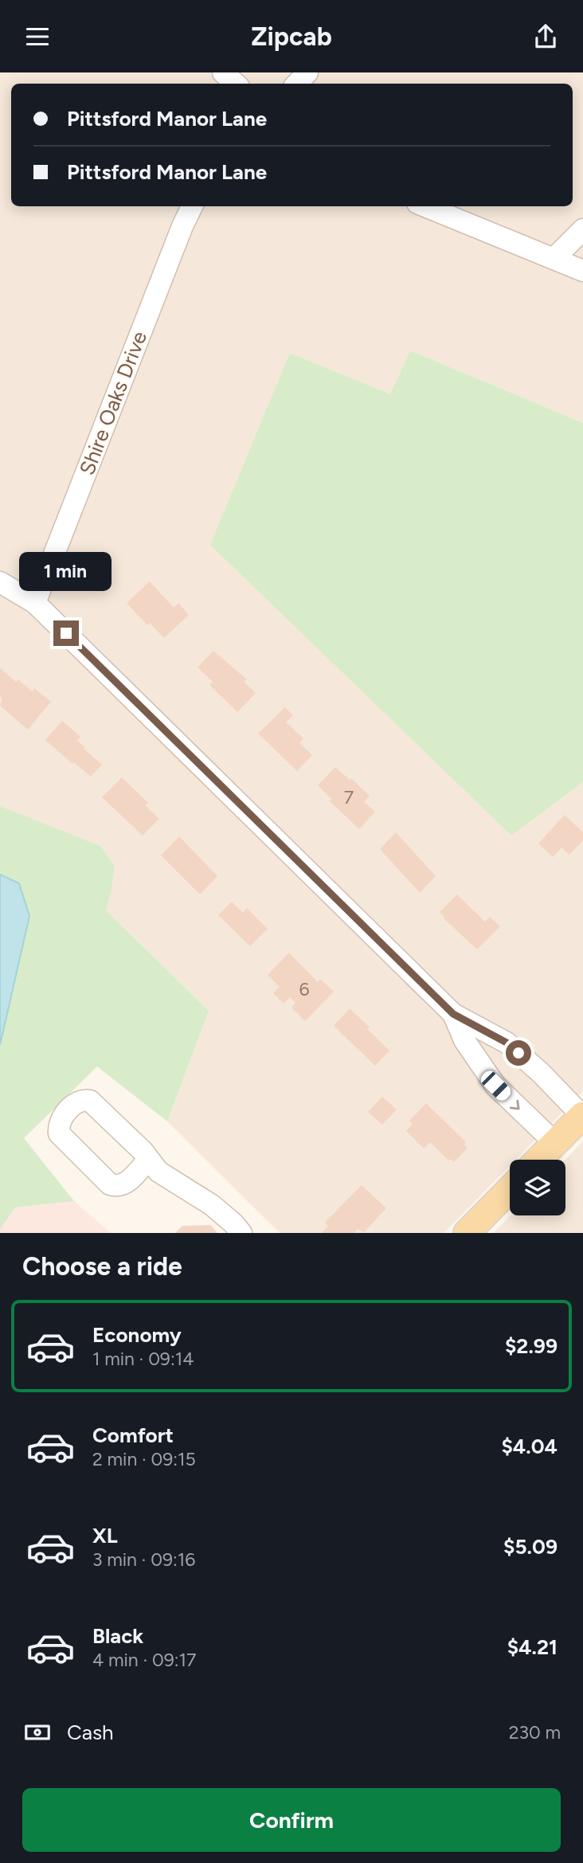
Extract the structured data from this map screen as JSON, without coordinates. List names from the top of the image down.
{
  "streets": {
    "street": ["Shire Oaks Drive"]
  },
  "house_numbers": ["7", "6"],
  "page": {
    "header": "Zipcab",
    "banner": ["Pittsford Manor Lane", "Pittsford Manor Lane"],
    "bubble": "1 min",
    "heading": "Choose a ride",
    "list": [
      {
        "name": "Economy",
        "note": "1 min · 09:14",
        "value": "$2.99"
      },
      {
        "name": "Comfort",
        "note": "2 min · 09:15",
        "value": "$4.04"
      },
      {
        "name": "XL",
        "note": "3 min · 09:16",
        "value": "$5.09"
      },
      {
        "name": "Black",
        "note": "4 min · 09:17",
        "value": "$4.21"
      }
    ],
    "pay": ["Cash", "230 m"],
    "buttons": "Confirm"
  }
}
